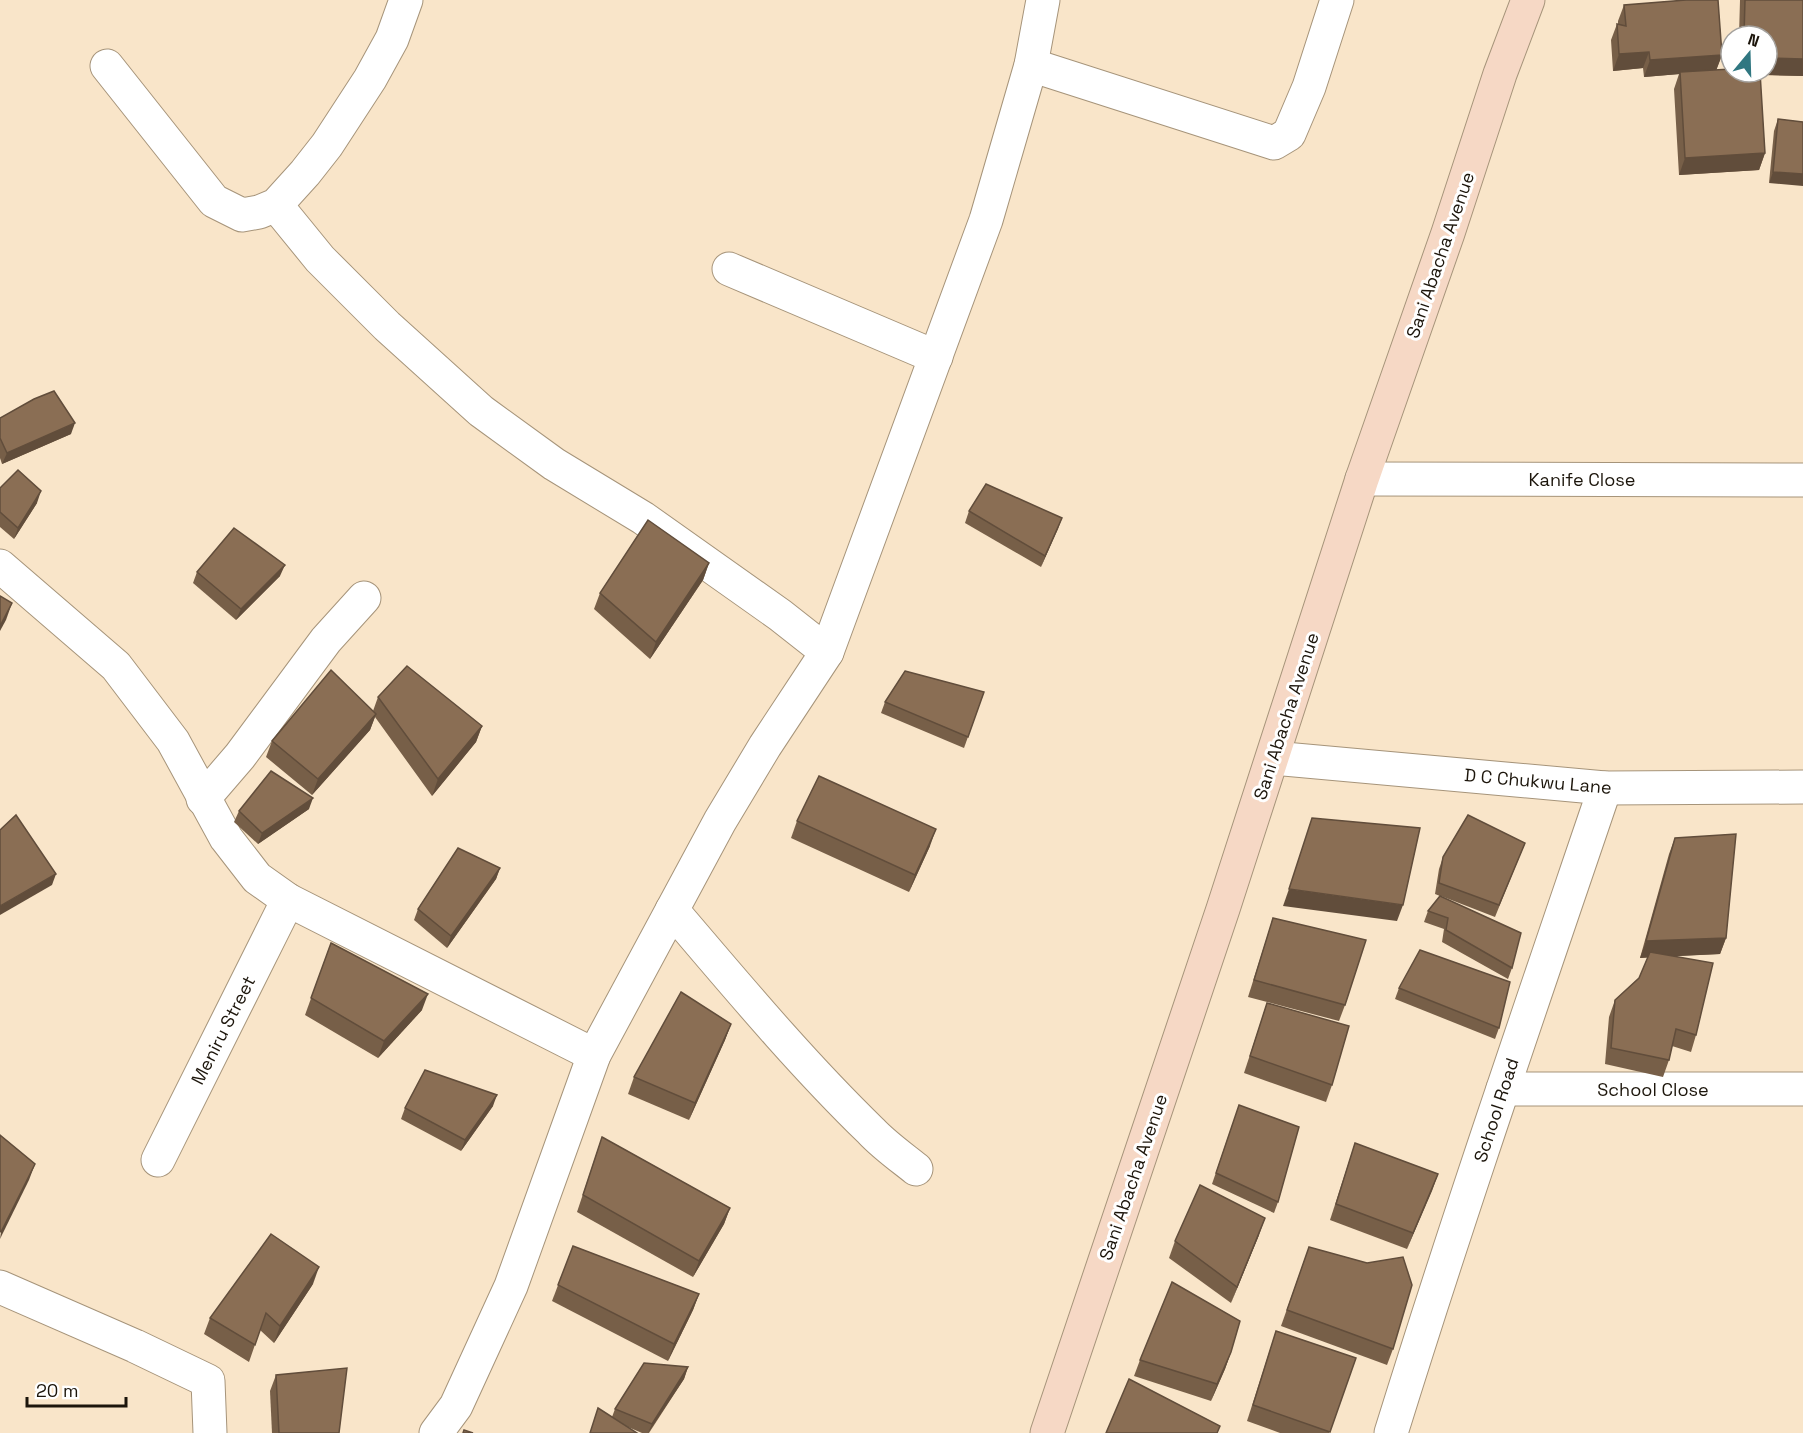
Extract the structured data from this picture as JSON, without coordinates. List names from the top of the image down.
{
  "streets": {
    "street": [
      "Sani Abacha Avenue",
      "Kanife Close",
      "D C Chukwu Lane",
      "Meniru Street",
      "School Close",
      "School Road"
    ]
  },
  "crossings": [
    ["Sani Abacha Avenue", "Kanife Close"],
    ["Sani Abacha Avenue", "D C Chukwu Lane"],
    ["D C Chukwu Lane", "School Road"],
    ["School Close", "School Road"]
  ],
  "scale_bar": "20 m",
  "north": "top"
}
